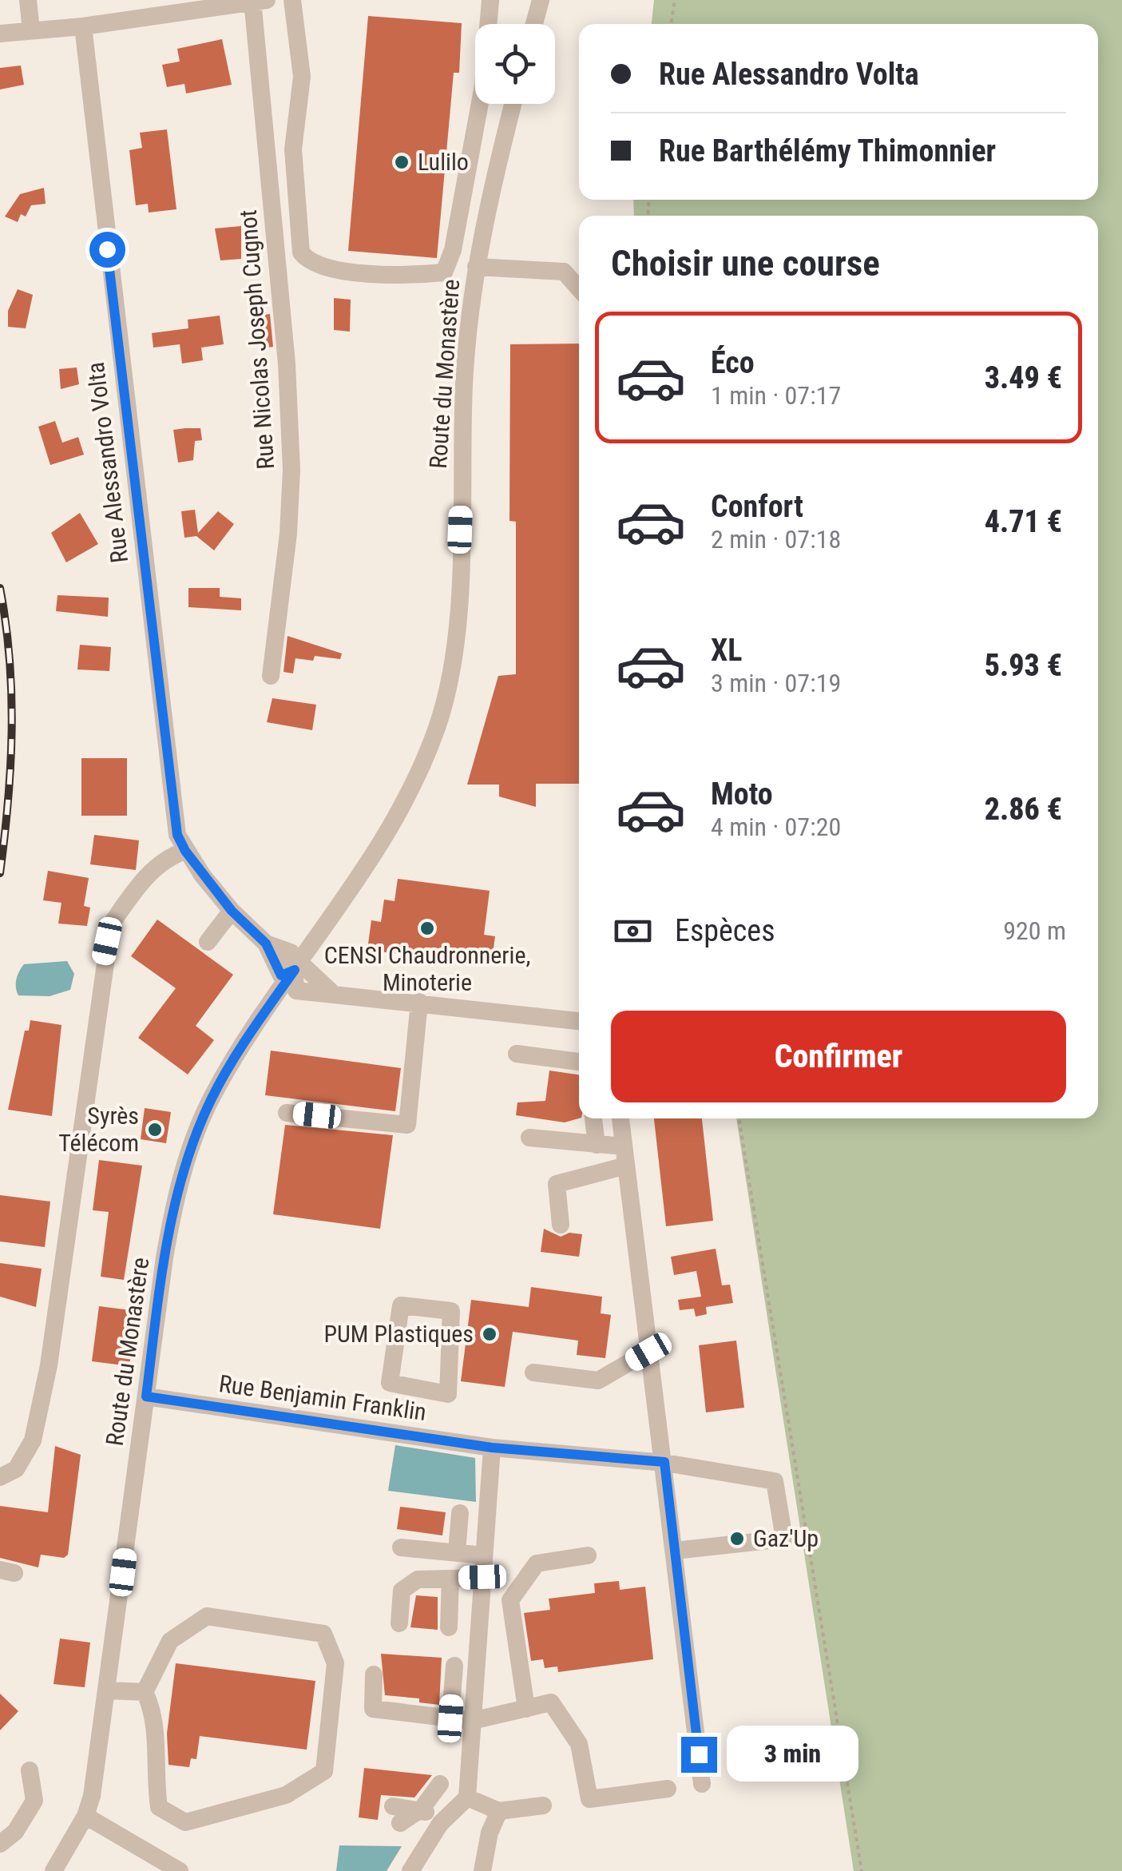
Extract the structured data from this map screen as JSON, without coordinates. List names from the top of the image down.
{
  "streets": {
    "street": [
      "Rue Nicolas Joseph Cugnot",
      "Route du Monastère",
      "Rue Alessandro Volta",
      "Rue Benjamin Franklin"
    ]
  },
  "crossings": [
    ["Route du Monastère", "Rue Alessandro Volta"],
    ["Route du Monastère", "Rue Benjamin Franklin"]
  ],
  "places": [
    "Lulilo",
    "CENSI Chaudronnerie, Minoterie",
    "Syrès Télécom",
    "PUM Plastiques",
    "Gaz'Up"
  ],
  "page": {
    "banner": ["Rue Alessandro Volta", "Rue Barthélémy Thimonnier"],
    "heading": "Choisir une course",
    "list": [
      {
        "name": "Éco",
        "note": "1 min · 07:17",
        "value": "3.49 €"
      },
      {
        "name": "Confort",
        "note": "2 min · 07:18",
        "value": "4.71 €"
      },
      {
        "name": "XL",
        "note": "3 min · 07:19",
        "value": "5.93 €"
      },
      {
        "name": "Moto",
        "note": "4 min · 07:20",
        "value": "2.86 €"
      }
    ],
    "pay": ["Espèces", "920 m"],
    "buttons": "Confirmer",
    "bubble": "3 min"
  }
}
